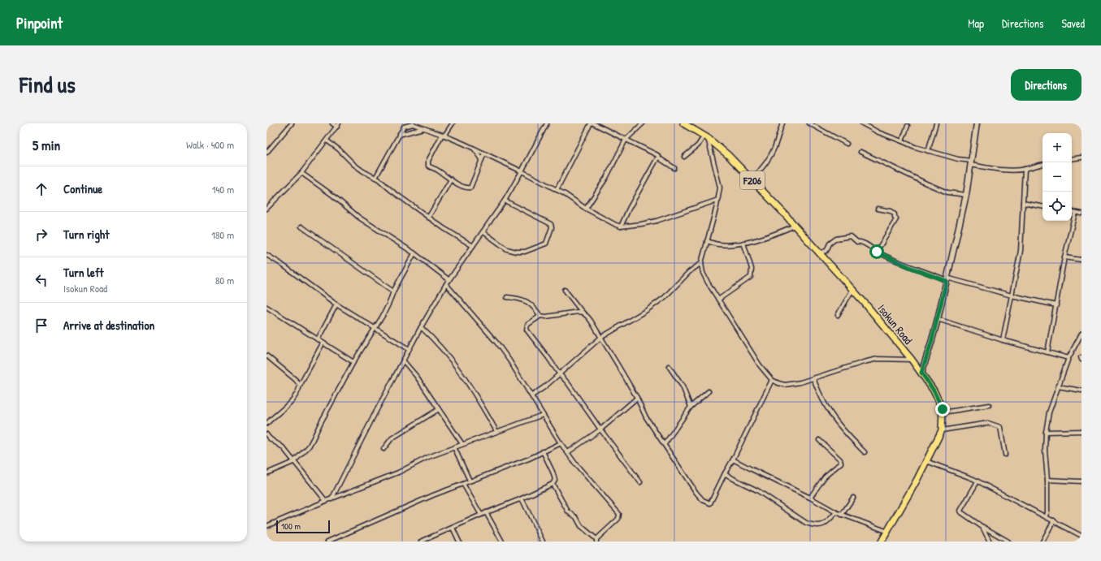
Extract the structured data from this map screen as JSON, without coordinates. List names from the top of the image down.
{
  "streets": {
    "main road": ["F206", "Isokun Road"]
  },
  "crossings": [
    ["F206", "Isokun Road"]
  ],
  "scale_bar": "100 m",
  "page": {
    "header": "Pinpoint",
    "nav": ["Map", "Directions", "Saved"],
    "title": "Find us",
    "buttons": "Directions",
    "heading": ["5 min", "Walk · 400 m"],
    "map_buttons": ["+", "−"],
    "list": [
      ["Continue", "140 m"],
      ["Turn right", "180 m"],
      ["Turn left", "Isokun Road", "80 m"],
      "Arrive at destination"
    ],
    "scale": "100 m"
  }
}
